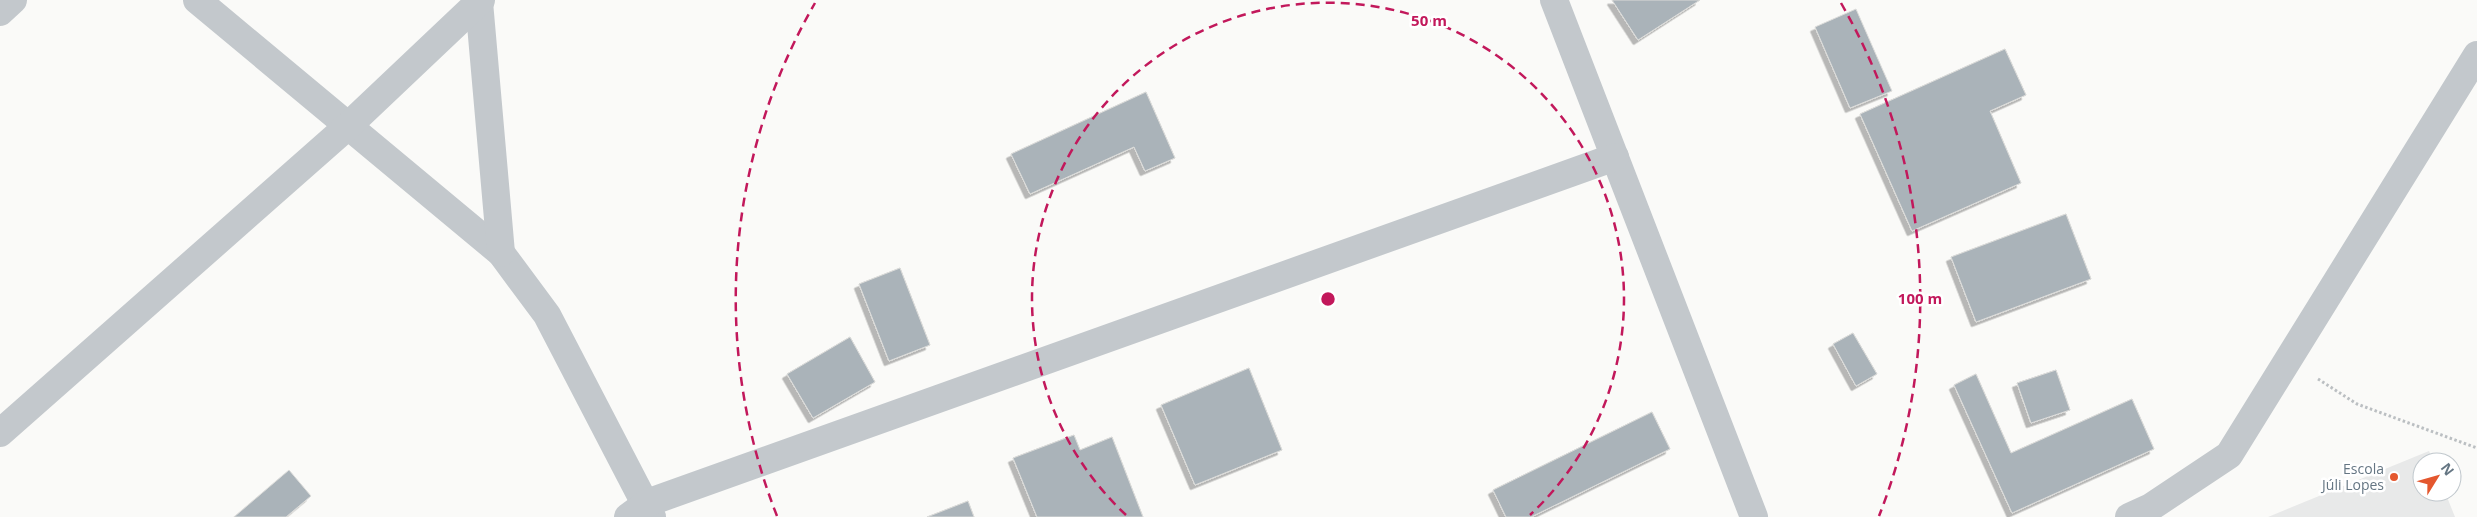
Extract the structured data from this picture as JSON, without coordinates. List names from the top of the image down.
{
  "places": ["Escola Júli Lopes"],
  "north": "top right",
  "rings": ["50 m", "100 m"]
}
